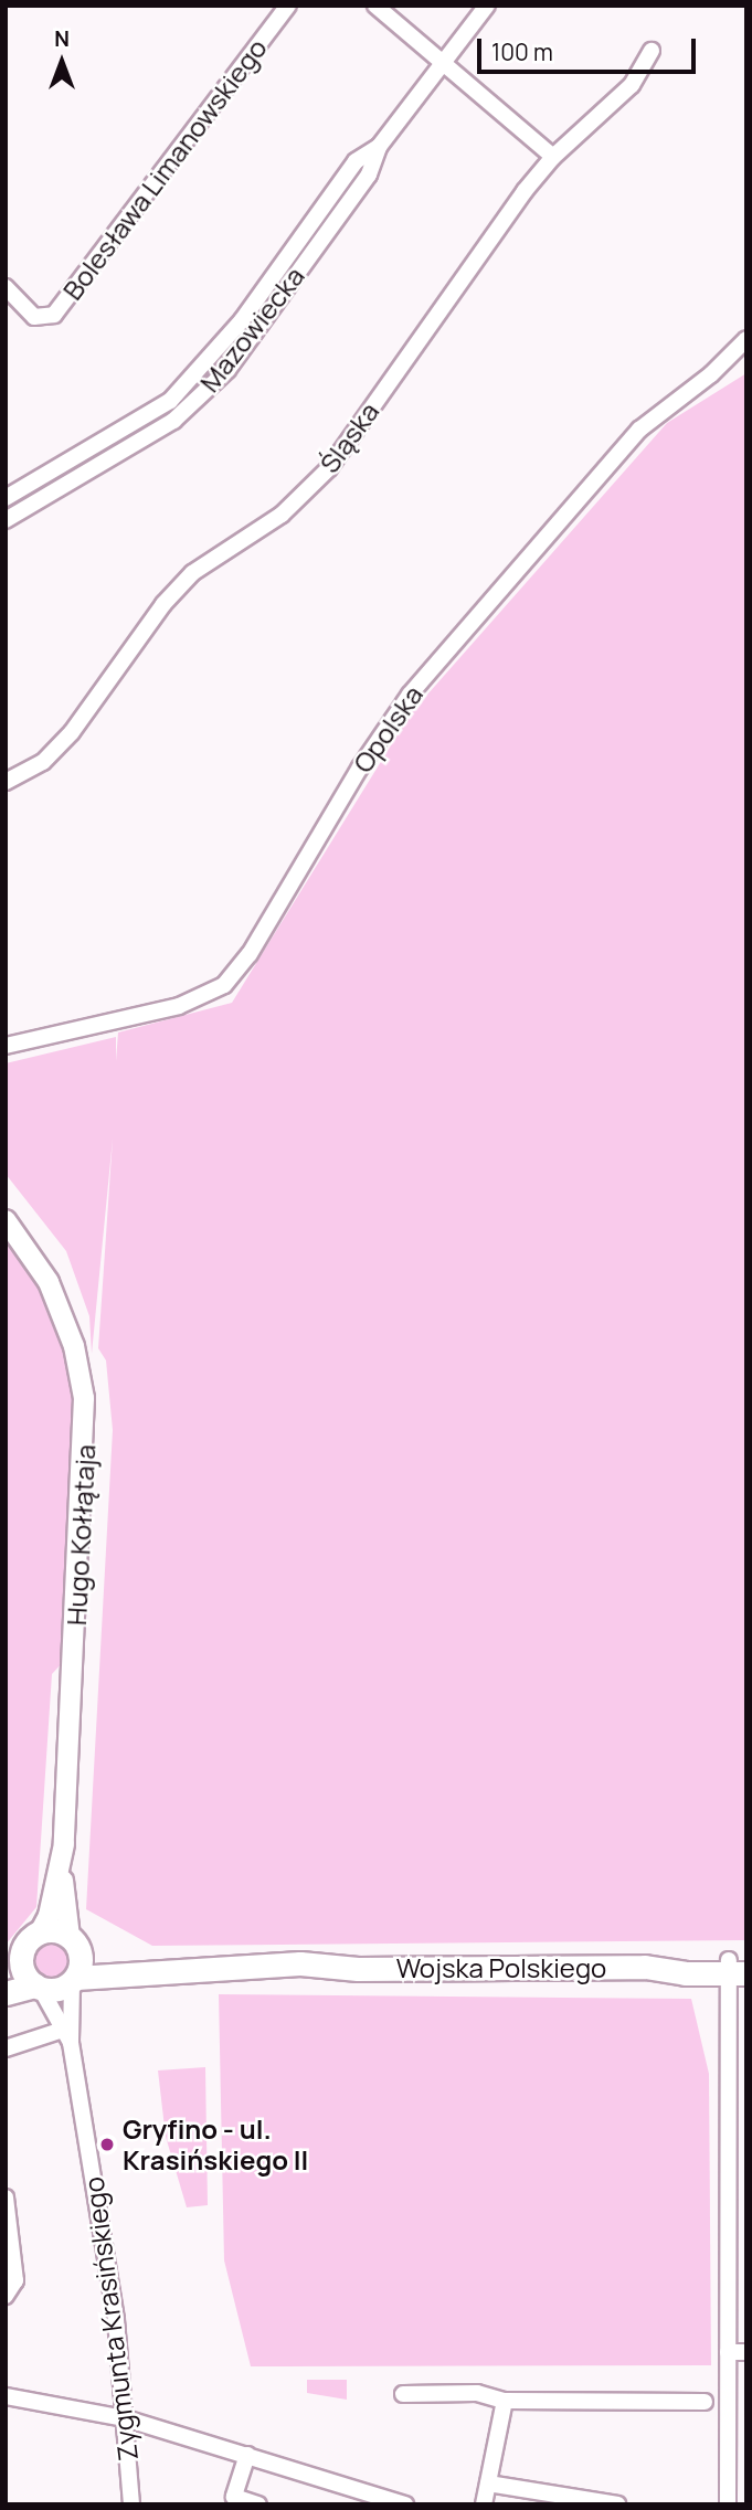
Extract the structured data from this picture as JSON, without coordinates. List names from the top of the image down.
{
  "streets": {
    "main road": ["Wojska Polskiego"],
    "street": [
      "Bolesława Limanowskiego",
      "Mazowiecka",
      "Śląska",
      "Opolska",
      "Hugo Kołłątaja",
      "Zygmunta Krasińskiego"
    ]
  },
  "crossings": [
    ["Hugo Kołłątaja", "Wojska Polskiego"],
    ["Hugo Kołłątaja", "Zygmunta Krasińskiego"],
    ["Wojska Polskiego", "Zygmunta Krasińskiego"]
  ],
  "places": ["Gryfino - ul. Krasińskiego II"],
  "scale_bar": "100 m",
  "north": "top"
}
